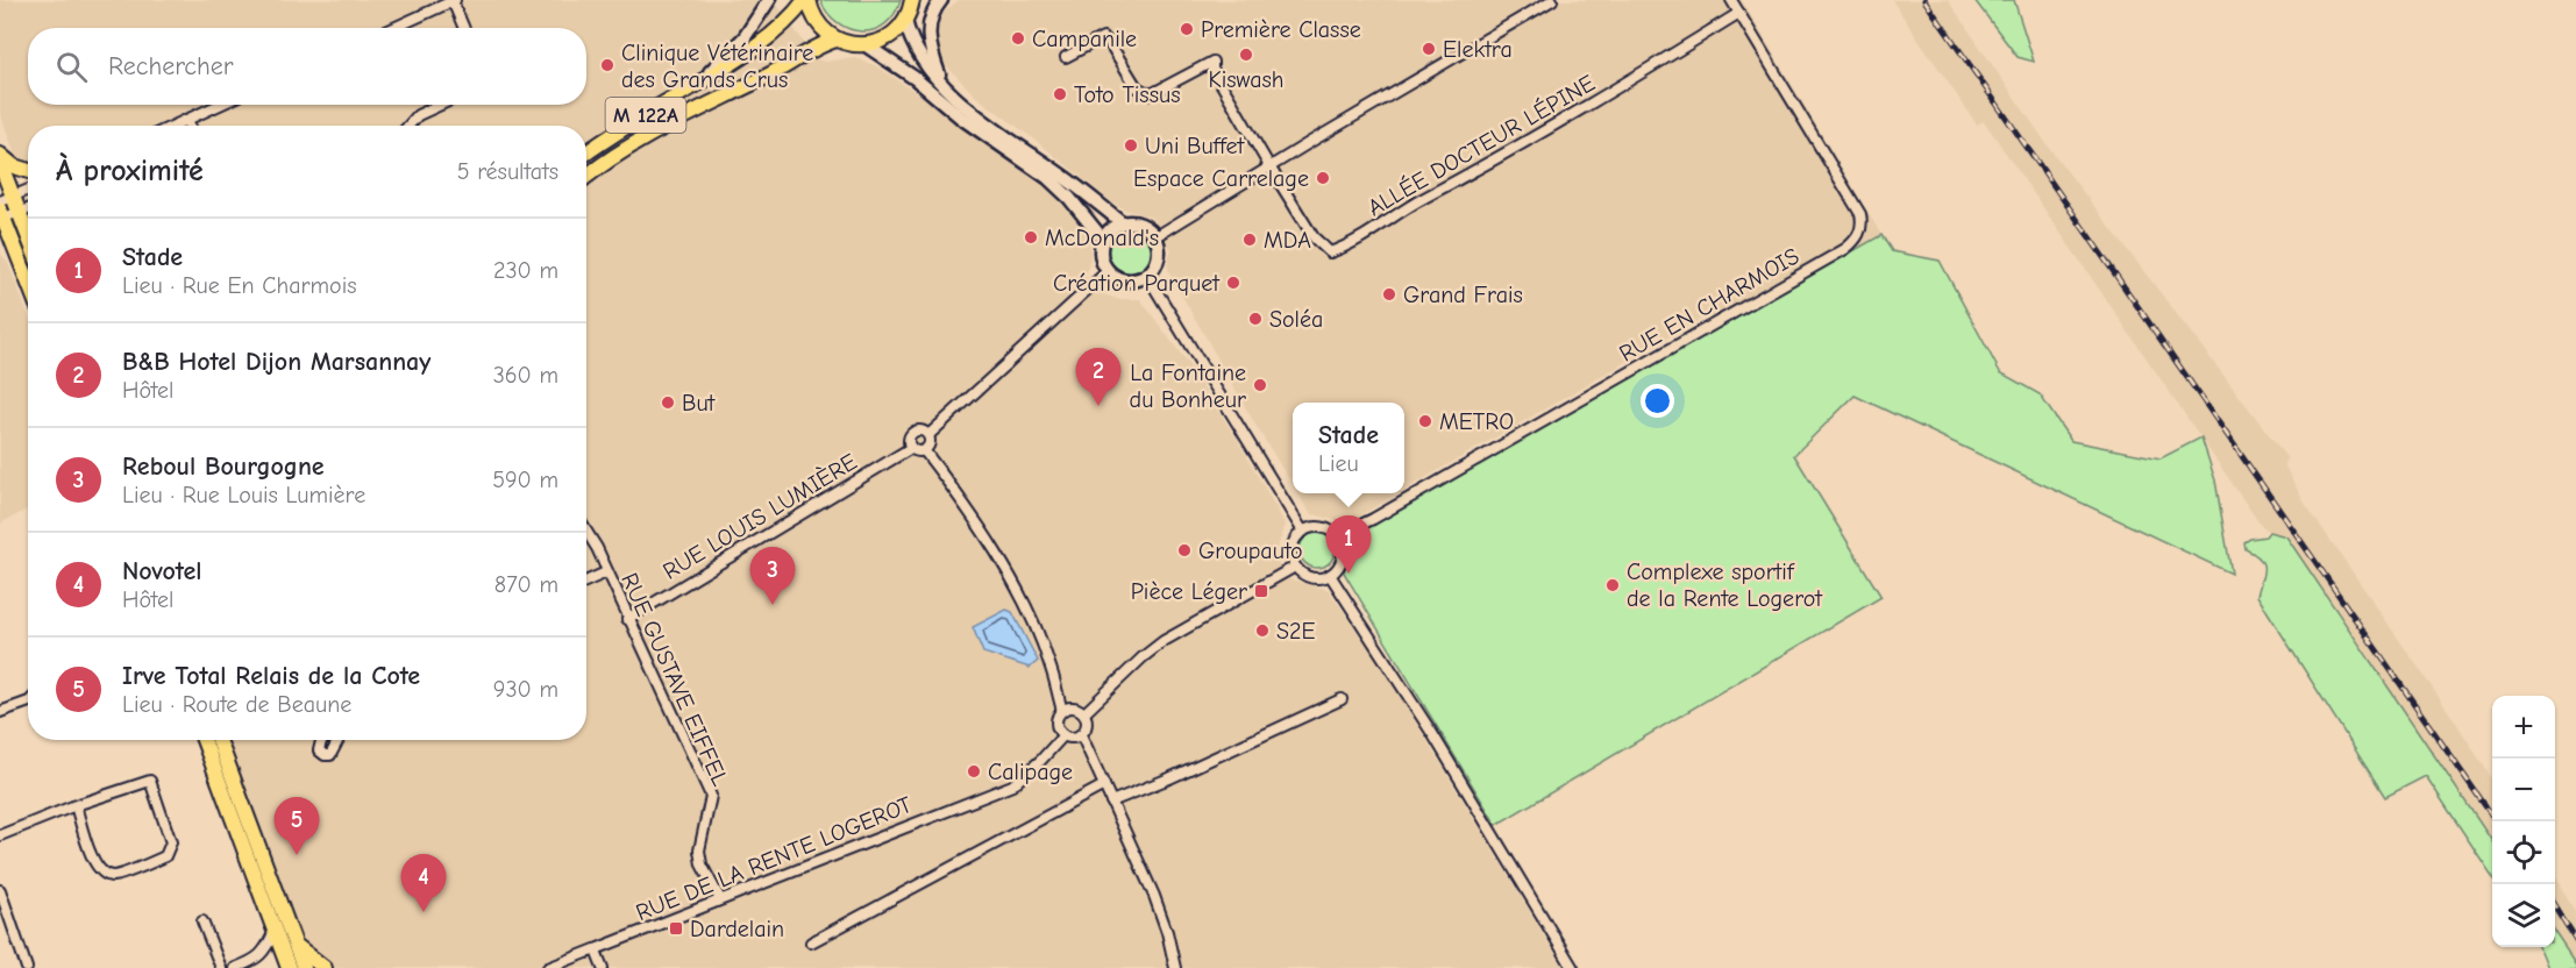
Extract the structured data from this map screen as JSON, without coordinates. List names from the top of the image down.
{
  "streets": {
    "main road": ["M 122A"],
    "street": [
      "ALLÉE DOCTEUR LÉPINE",
      "RUE EN CHARMOIS",
      "RUE LOUIS LUMIÈRE",
      "RUE GUSTAVE EIFFEL",
      "RUE DE LA RENTE LOGEROT"
    ]
  },
  "crossings": [
    ["ALLÉE DOCTEUR LÉPINE", "RUE EN CHARMOIS"],
    ["RUE LOUIS LUMIÈRE", "RUE GUSTAVE EIFFEL"],
    ["RUE GUSTAVE EIFFEL", "RUE DE LA RENTE LOGEROT"]
  ],
  "places": {
    "other": [
      "Première Classe",
      "Campanile",
      "Elektra",
      "Kiswash",
      "Clinique Vétérinaire des Grands Crus",
      "Toto Tissus",
      "Uni Buffet",
      "Espace Carrelage",
      "McDonald's",
      "MDA",
      "Création Parquet",
      "Grand Frais",
      "Soléa",
      "La Fontaine du Bonheur",
      "But",
      "METRO",
      "Groupauto",
      "Complexe sportif de la Rente Logerot",
      "S2E",
      "Calipage"
    ],
    "transit": ["Pièce Léger", "Dardelain"]
  },
  "page": {
    "search": "Rechercher",
    "heading": ["À proximité", "5 résultats"],
    "list": [
      {
        "mark": "1",
        "name": "Stade",
        "note": "Lieu · Rue En Charmois",
        "value": "230 m"
      },
      {
        "mark": "2",
        "name": "B&B Hotel Dijon Marsannay",
        "note": "Hôtel",
        "value": "360 m"
      },
      {
        "mark": "3",
        "name": "Reboul Bourgogne",
        "note": "Lieu · Rue Louis Lumière",
        "value": "590 m"
      },
      {
        "mark": "4",
        "name": "Novotel",
        "note": "Hôtel",
        "value": "870 m"
      },
      {
        "mark": "5",
        "name": "Irve Total Relais de la Cote",
        "note": "Lieu · Route de Beaune",
        "value": "930 m"
      }
    ],
    "pins": [
      "2",
      "1",
      "3",
      "5",
      "4"
    ],
    "popup": ["Stade", "Lieu"],
    "map_buttons": ["+", "−"]
  }
}
